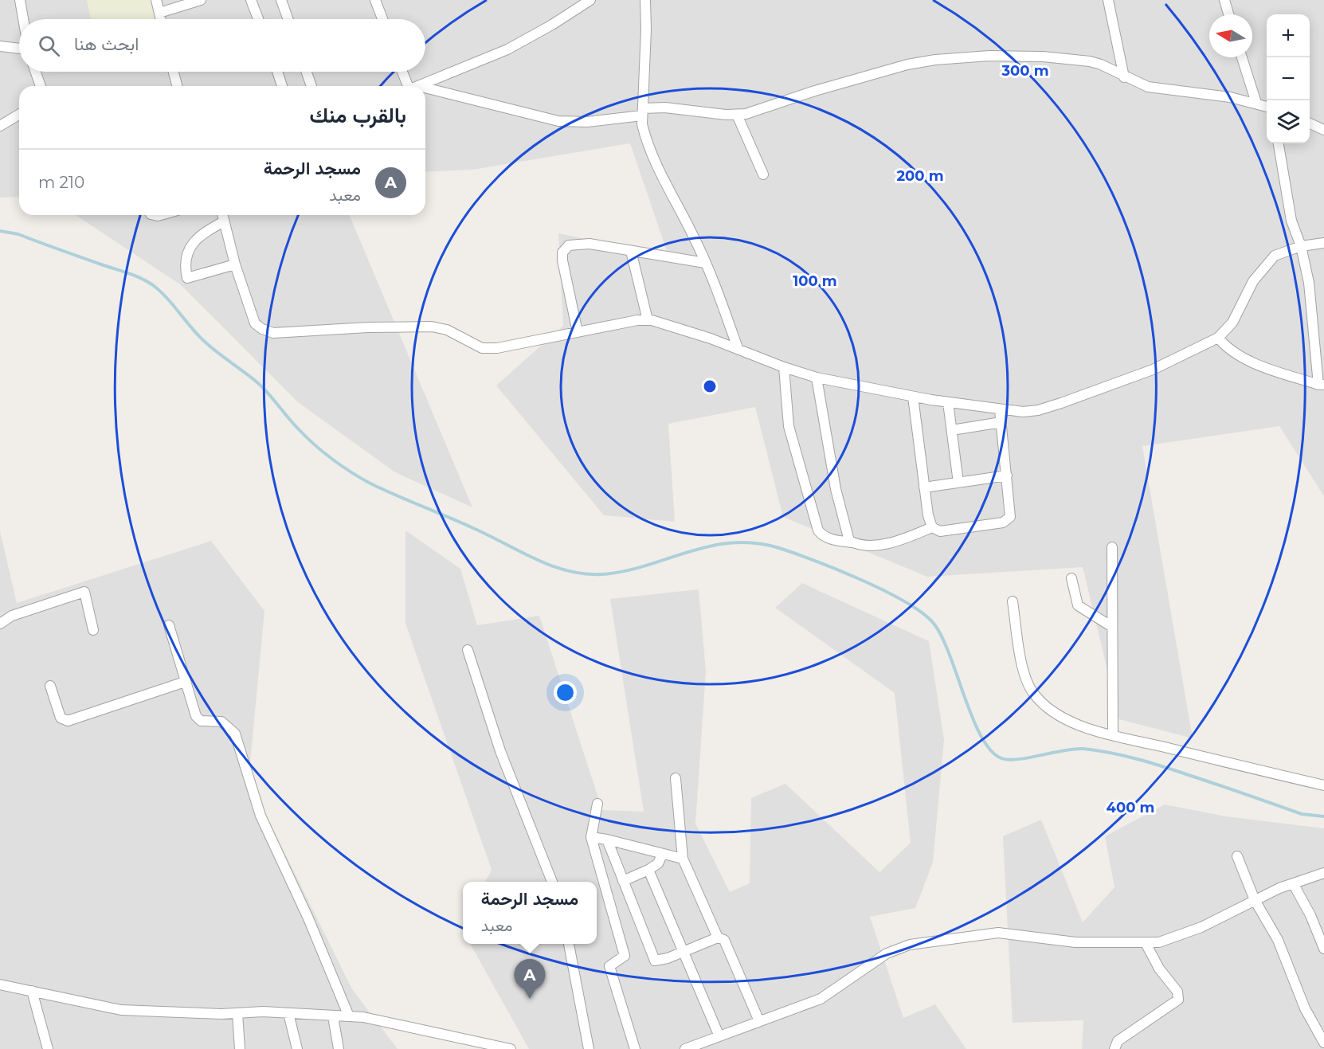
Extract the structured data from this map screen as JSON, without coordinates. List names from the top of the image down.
{
  "north": "left",
  "page": {
    "map_buttons": ["+", "−"],
    "search": "ابحث هنا",
    "heading": "بالقرب منك",
    "list": [
      {
        "mark": "A",
        "name": "مسجد الرحمة",
        "note": "معبد",
        "value": "210 m"
      }
    ],
    "popup": ["مسجد الرحمة", "معبد"],
    "pins": "A"
  },
  "rings": [
    "300 m",
    "200 m",
    "100 m",
    "400 m"
  ]
}
